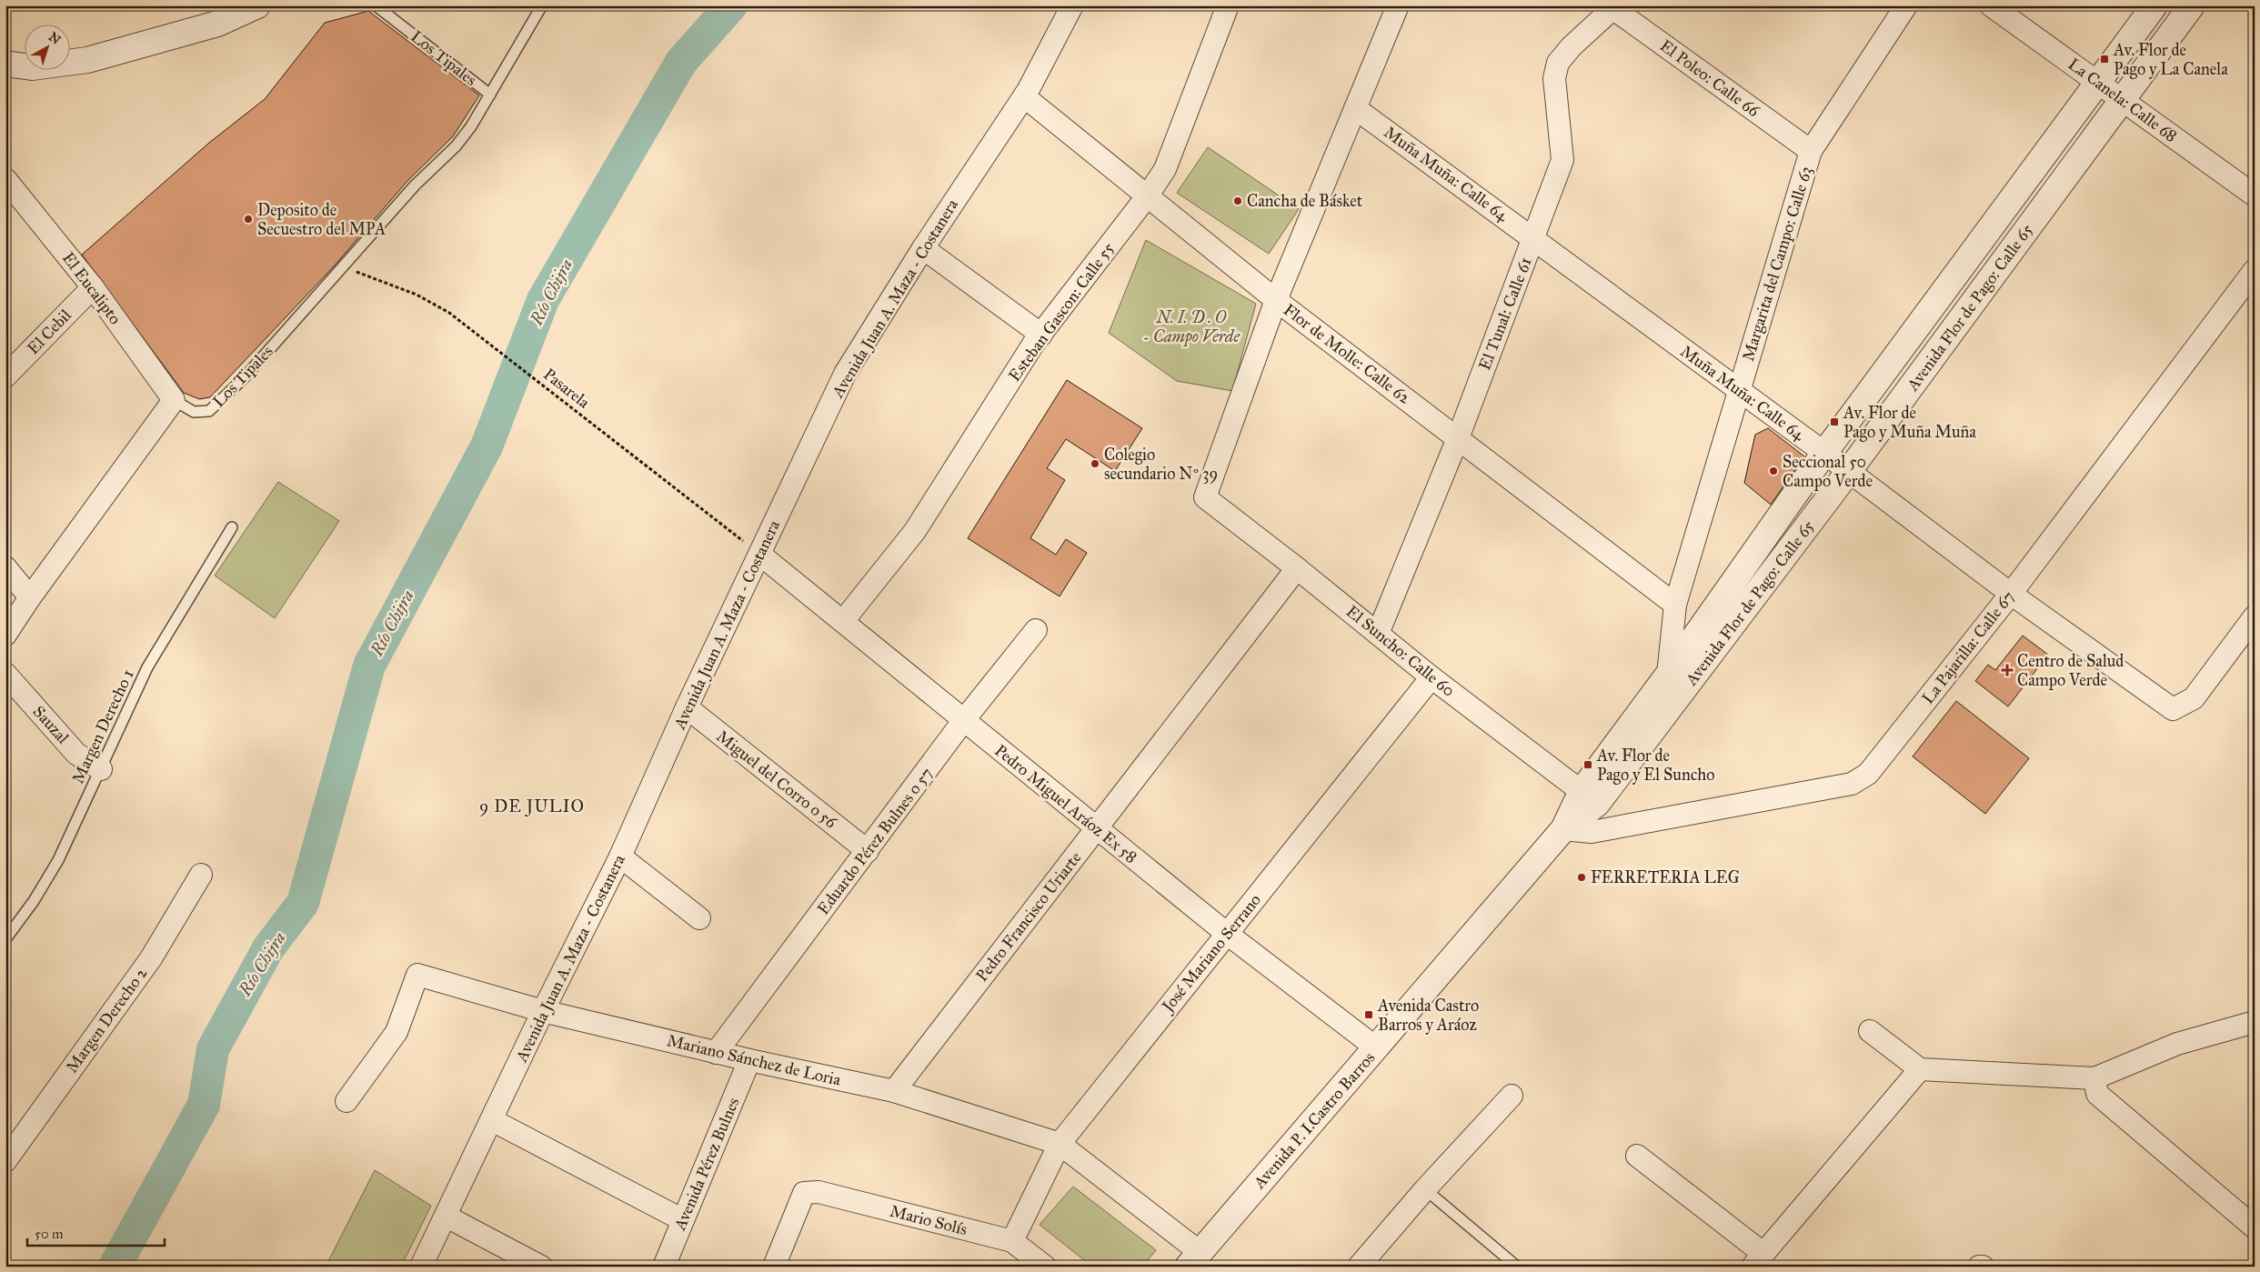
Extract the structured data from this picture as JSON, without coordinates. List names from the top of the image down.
{
  "streets": {
    "street": [
      "El Poleo: Calle 66",
      "La Canela: Calle 68",
      "Muña Muña: Calle 64",
      "Margarita del Campo: Calle 63",
      "El Eucalipto",
      "Avenida Juan A. Maza - Costanera",
      "Avenida Flor de Pago: Calle 65",
      "Esteban Gascon: Calle 55",
      "El Tunal: Calle 61",
      "El Cebil",
      "Flor de Molle: Calle 62",
      "La Pajarilla: Calle 67",
      "El Suncho: Calle 60",
      "Sauzal",
      "Miguel del Corro o 56",
      "Pedro Miguel Aráoz Ex 58",
      "Eduardo Pérez Bulnes o 57",
      "Pedro Francisco Uriarte",
      "José Mariano Serrano",
      "Margen Derecho 2",
      "Mariano Sánchez de Loria",
      "Avenida P. I.Castro Barros",
      "Avenida Pérez Bulnes",
      "Mario Solís"
    ],
    "lane": ["Los Tipales", "Margen Derecho 1"],
    "path": ["Pasarela"]
  },
  "crossings": [
    ["Los Tipales", "El Eucalipto"],
    ["Los Tipales", "Pasarela"],
    ["El Poleo: Calle 66", "Margarita del Campo: Calle 63"],
    ["El Poleo: Calle 66", "El Tunal: Calle 61"],
    ["La Canela: Calle 68", "Avenida Flor de Pago: Calle 65"],
    ["Muña Muña: Calle 64", "Margarita del Campo: Calle 63"],
    ["Muña Muña: Calle 64", "Avenida Flor de Pago: Calle 65"],
    ["Muña Muña: Calle 64", "El Tunal: Calle 61"],
    ["Muña Muña: Calle 64", "La Pajarilla: Calle 67"],
    ["Margarita del Campo: Calle 63", "Avenida Flor de Pago: Calle 65"],
    ["Margarita del Campo: Calle 63", "Flor de Molle: Calle 62"],
    ["El Eucalipto", "El Cebil"],
    ["Avenida Juan A. Maza - Costanera", "Flor de Molle: Calle 62"],
    ["Avenida Juan A. Maza - Costanera", "Pasarela"],
    ["Avenida Juan A. Maza - Costanera", "Miguel del Corro o 56"],
    ["Avenida Juan A. Maza - Costanera", "Pedro Miguel Aráoz Ex 58"],
    ["Avenida Juan A. Maza - Costanera", "Mariano Sánchez de Loria"],
    ["Avenida Flor de Pago: Calle 65", "El Suncho: Calle 60"],
    ["Avenida Flor de Pago: Calle 65", "Avenida P. I.Castro Barros"],
    ["Esteban Gascon: Calle 55", "Flor de Molle: Calle 62"],
    ["Esteban Gascon: Calle 55", "Pedro Miguel Aráoz Ex 58"],
    ["El Tunal: Calle 61", "Flor de Molle: Calle 62"],
    ["El Tunal: Calle 61", "El Suncho: Calle 60"],
    ["Flor de Molle: Calle 62", "El Suncho: Calle 60"],
    ["Pasarela", "Pedro Miguel Aráoz Ex 58"],
    ["La Pajarilla: Calle 67", "Avenida P. I.Castro Barros"],
    ["El Suncho: Calle 60", "Pedro Francisco Uriarte"],
    ["El Suncho: Calle 60", "José Mariano Serrano"],
    ["El Suncho: Calle 60", "Avenida P. I.Castro Barros"],
    ["Sauzal", "Margen Derecho 1"],
    ["Miguel del Corro o 56", "Eduardo Pérez Bulnes o 57"],
    ["Pedro Miguel Aráoz Ex 58", "Eduardo Pérez Bulnes o 57"],
    ["Pedro Miguel Aráoz Ex 58", "Pedro Francisco Uriarte"],
    ["Pedro Miguel Aráoz Ex 58", "José Mariano Serrano"],
    ["Pedro Miguel Aráoz Ex 58", "Avenida P. I.Castro Barros"],
    ["Eduardo Pérez Bulnes o 57", "Mariano Sánchez de Loria"],
    ["Pedro Francisco Uriarte", "Mariano Sánchez de Loria"],
    ["José Mariano Serrano", "Mariano Sánchez de Loria"],
    ["José Mariano Serrano", "Mario Solís"],
    ["Mariano Sánchez de Loria", "Avenida P. I.Castro Barros"],
    ["Mariano Sánchez de Loria", "Avenida Pérez Bulnes"]
  ],
  "districts": ["9 DE JULIO"],
  "water": ["Río Chijra"],
  "parks": ["N. I. D . O - Campo Verde"],
  "places": {
    "transit": [
      "Av. Flor de Pago y La Canela",
      "Av. Flor de Pago y Muña Muña",
      "Av. Flor de Pago y El Suncho",
      "Avenida Castro Barros y Aráoz"
    ],
    "other": [
      "Cancha de Básket",
      "Deposito de Secuestro del MPA",
      "Colegio secundario Nº 39",
      "Seccional 50 Campo Verde",
      "FERRETERIA LEG"
    ],
    "health": ["Centro de Salud Campo Verde"]
  },
  "scale_bar": "50 m",
  "north": "top right"
}
